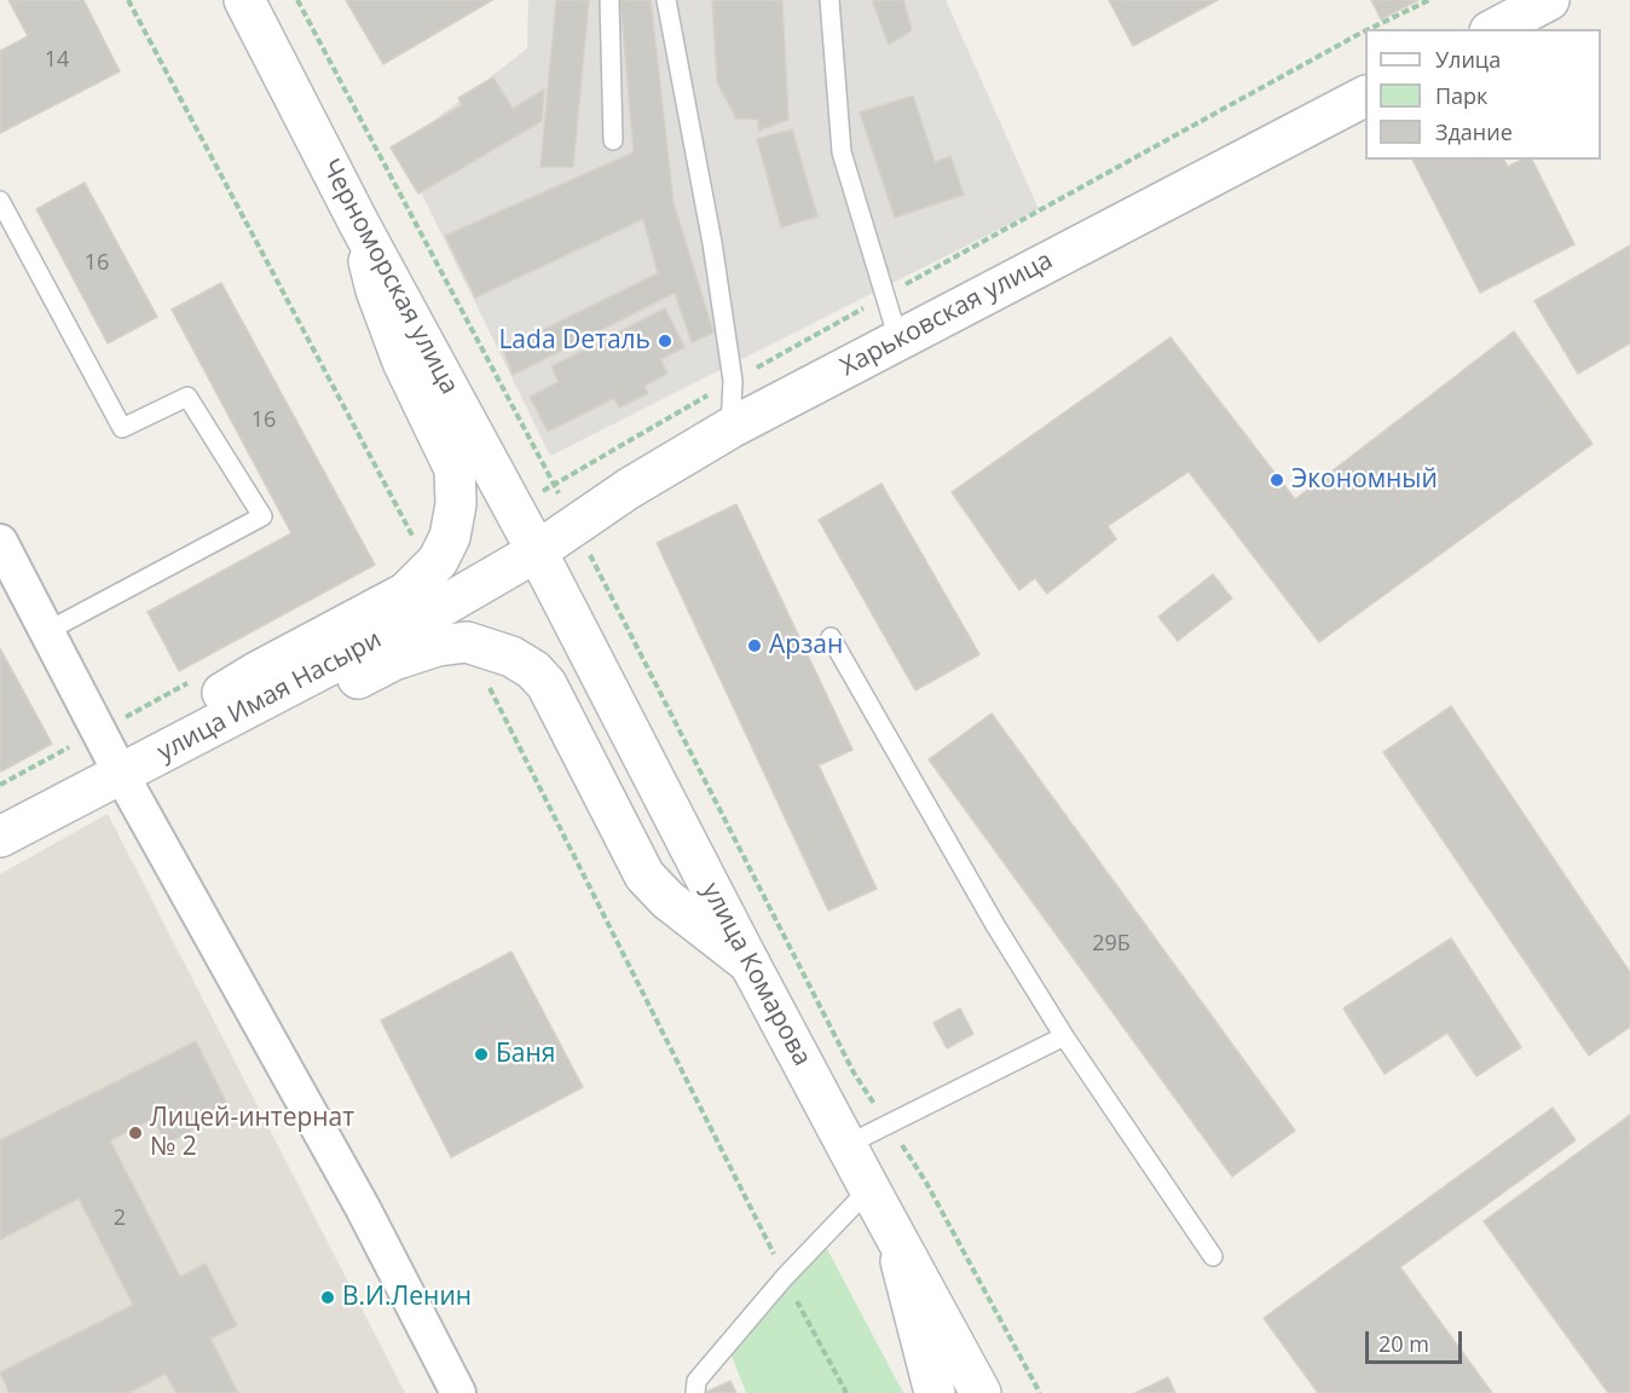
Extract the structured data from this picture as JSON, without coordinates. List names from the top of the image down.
{
  "streets": {
    "street": [
      "Черноморская улица",
      "Харьковская улица",
      "улица Имая Насыри",
      "улица Комарова"
    ]
  },
  "crossings": [
    ["Черноморская улица", "Харьковская улица"],
    ["Черноморская улица", "улица Имая Насыри"],
    ["Черноморская улица", "улица Комарова"],
    ["Харьковская улица", "улица Имая Насыри"],
    ["Харьковская улица", "улица Комарова"],
    ["улица Имая Насыри", "улица Комарова"]
  ],
  "places": [
    "Lada Dеталь",
    "Экономный",
    "Арзан",
    "Баня",
    "Лицей-интернат № 2",
    "В.И.Ленин"
  ],
  "house_numbers": [
    "14",
    "16",
    "16",
    "29Б",
    "2"
  ],
  "legend": ["Улица", "Парк", "Здание"],
  "scale_bar": "20 m"
}
